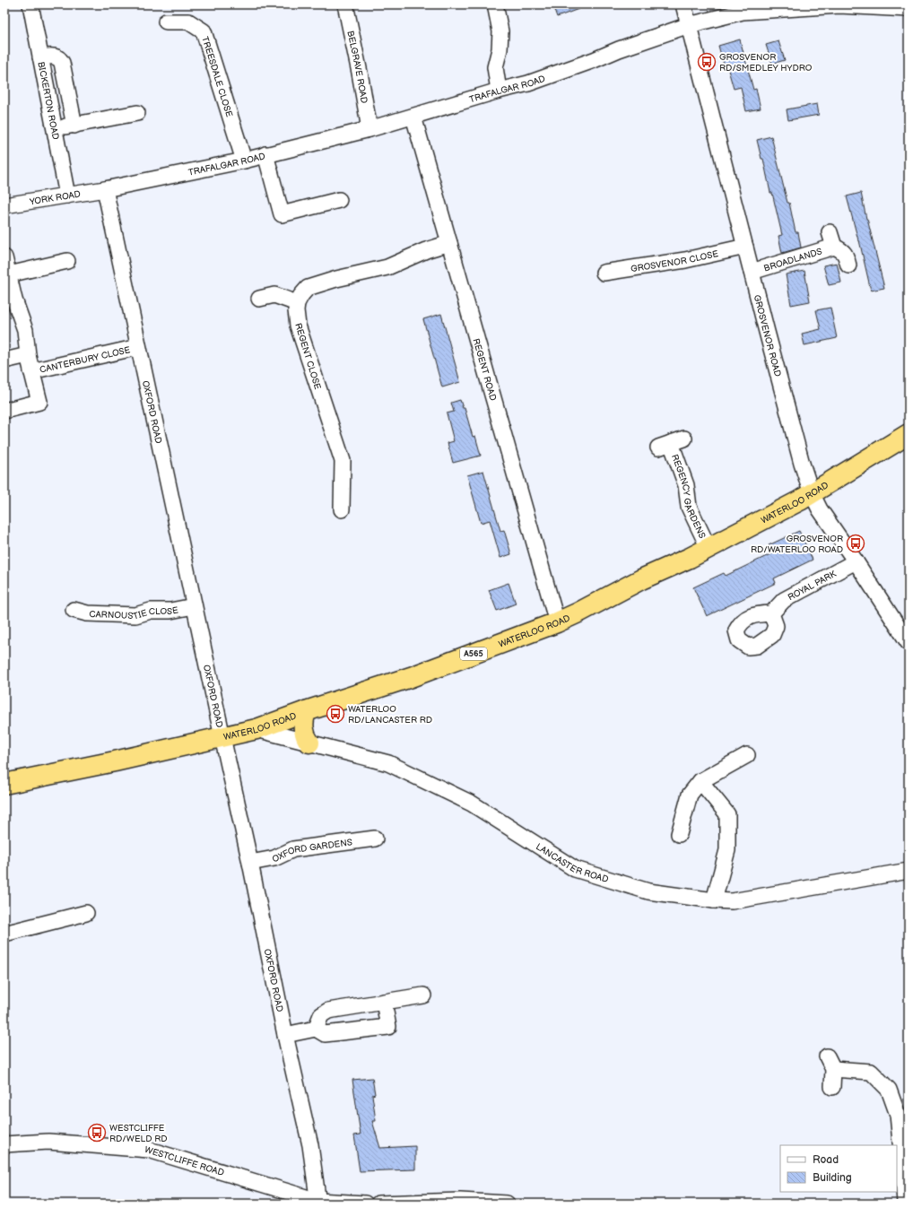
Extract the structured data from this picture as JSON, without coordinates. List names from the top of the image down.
{
  "streets": {
    "highway": ["WATERLOO ROAD", "A565"],
    "street": [
      "BELGRAVE ROAD",
      "TREESDALE CLOSE",
      "TRAFALGAR ROAD",
      "BICKERTON ROAD",
      "YORK ROAD",
      "BROADLANDS",
      "GROSVENOR CLOSE",
      "GROSVENOR ROAD",
      "REGENT CLOSE",
      "CANTERBURY CLOSE",
      "REGENT ROAD",
      "OXFORD ROAD",
      "REGENCY GARDENS",
      "ROYAL PARK",
      "CARNOUSTIE CLOSE",
      "OXFORD GARDENS",
      "LANCASTER ROAD",
      "WESTCLIFFE ROAD"
    ]
  },
  "crossings": [
    ["BELGRAVE ROAD", "TRAFALGAR ROAD"],
    ["TREESDALE CLOSE", "TRAFALGAR ROAD"],
    ["TRAFALGAR ROAD", "YORK ROAD"],
    ["TRAFALGAR ROAD", "GROSVENOR ROAD"],
    ["TRAFALGAR ROAD", "REGENT ROAD"],
    ["TRAFALGAR ROAD", "OXFORD ROAD"],
    ["BICKERTON ROAD", "YORK ROAD"],
    ["YORK ROAD", "OXFORD ROAD"],
    ["BROADLANDS", "GROSVENOR ROAD"],
    ["GROSVENOR CLOSE", "GROSVENOR ROAD"],
    ["GROSVENOR ROAD", "WATERLOO ROAD"],
    ["GROSVENOR ROAD", "ROYAL PARK"],
    ["CANTERBURY CLOSE", "OXFORD ROAD"],
    ["REGENT ROAD", "WATERLOO ROAD"],
    ["OXFORD ROAD", "WATERLOO ROAD"],
    ["OXFORD ROAD", "CARNOUSTIE CLOSE"],
    ["OXFORD ROAD", "OXFORD GARDENS"],
    ["OXFORD ROAD", "WESTCLIFFE ROAD"],
    ["REGENCY GARDENS", "WATERLOO ROAD"],
    ["WATERLOO ROAD", "LANCASTER ROAD"]
  ],
  "places": {
    "bus stop": [
      "GROSVENOR RD/SMEDLEY HYDRO",
      "GROSVENOR RD/WATERLOO ROAD",
      "WATERLOO RD/LANCASTER RD",
      "WESTCLIFFE RD/WELD RD"
    ]
  },
  "legend": ["Road", "Building"]
}
